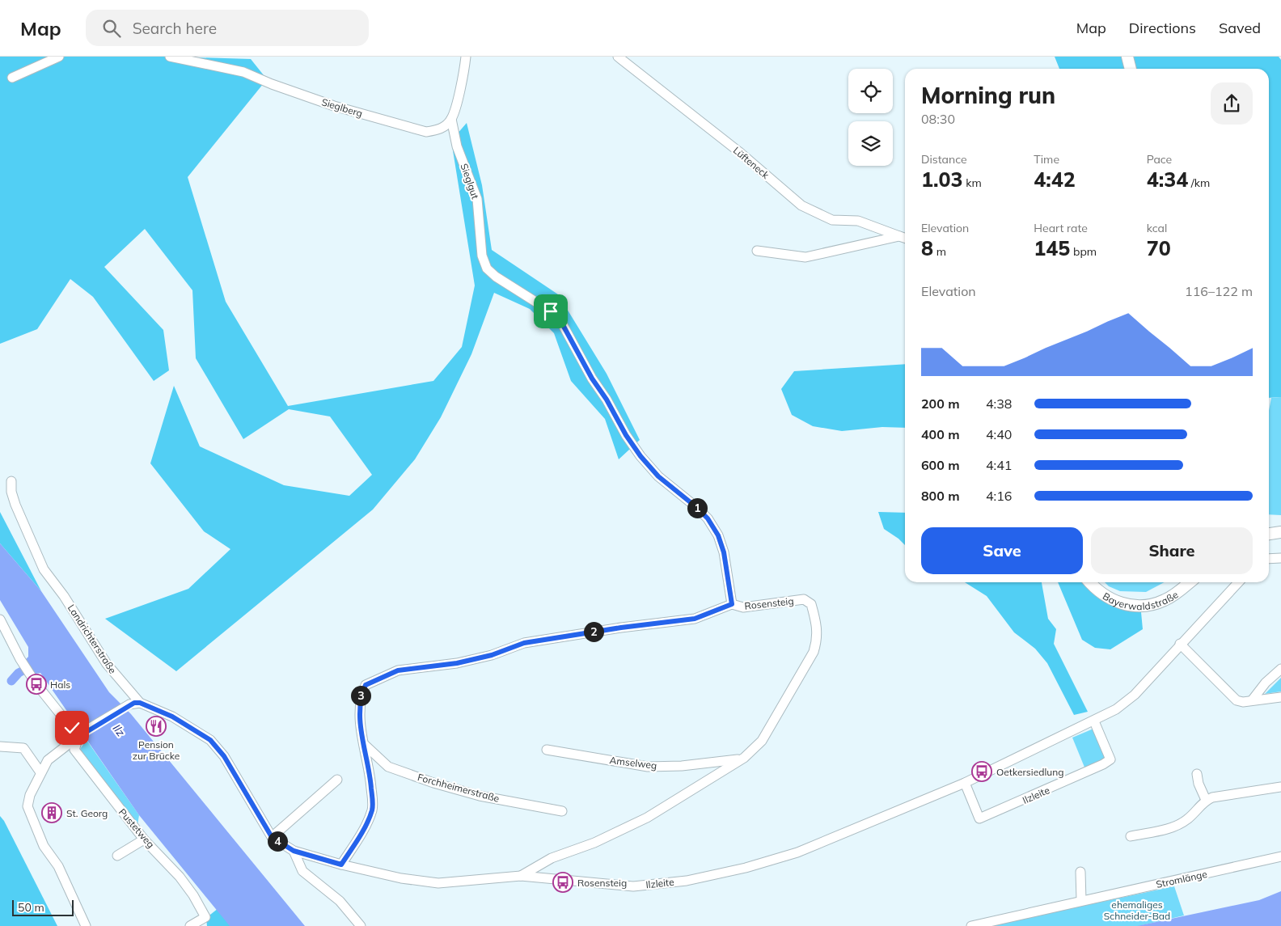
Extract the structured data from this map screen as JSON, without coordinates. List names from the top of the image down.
{
  "streets": {
    "main road": ["Bayerwaldstraße"],
    "street": [
      "Sieglberg",
      "Lüfteneck",
      "Sieglgut",
      "Rosensteig",
      "Landrichterstraße",
      "Amselweg",
      "Forchheimerstraße",
      "Ilzleite",
      "Pustetweg",
      "Stromlänge"
    ]
  },
  "crossings": [
    ["Sieglberg", "Sieglgut"],
    ["Sieglgut", "Rosensteig"],
    ["Rosensteig", "Amselweg"],
    ["Rosensteig", "Ilzleite"],
    ["Landrichterstraße", "Ilzleite"]
  ],
  "water": ["Ilz"],
  "parks": ["ehemaliges Schneider-Bad"],
  "places": {
    "bus stop": ["Hals", "Oetkersiedlung", "Rosensteig"],
    "restaurant": ["Pension zur Brücke"],
    "building": ["St. Georg"]
  },
  "scale_bar": "50 m",
  "page": {
    "header": "Map",
    "search": "Search here",
    "nav": ["Map", "Directions", "Saved"],
    "heading": ["Morning run", "08:30"],
    "stats": [
      ["Distance", "1.03 km"],
      ["Time", "4:42"],
      ["Pace", "4:34 /km"],
      ["Elevation", "8 m"],
      ["Heart rate", "145 bpm"],
      ["kcal", "70"]
    ],
    "chart": ["Elevation", "116–122 m"],
    "list": [
      {
        "name": "200 m",
        "note": "4:38"
      },
      {
        "name": "400 m",
        "note": "4:40"
      },
      {
        "name": "600 m",
        "note": "4:41"
      },
      {
        "name": "800 m",
        "note": "4:16"
      }
    ],
    "pins": [
      "1",
      "2",
      "3",
      "4"
    ],
    "buttons": ["Save", "Share"],
    "scale": "50 m"
  }
}
